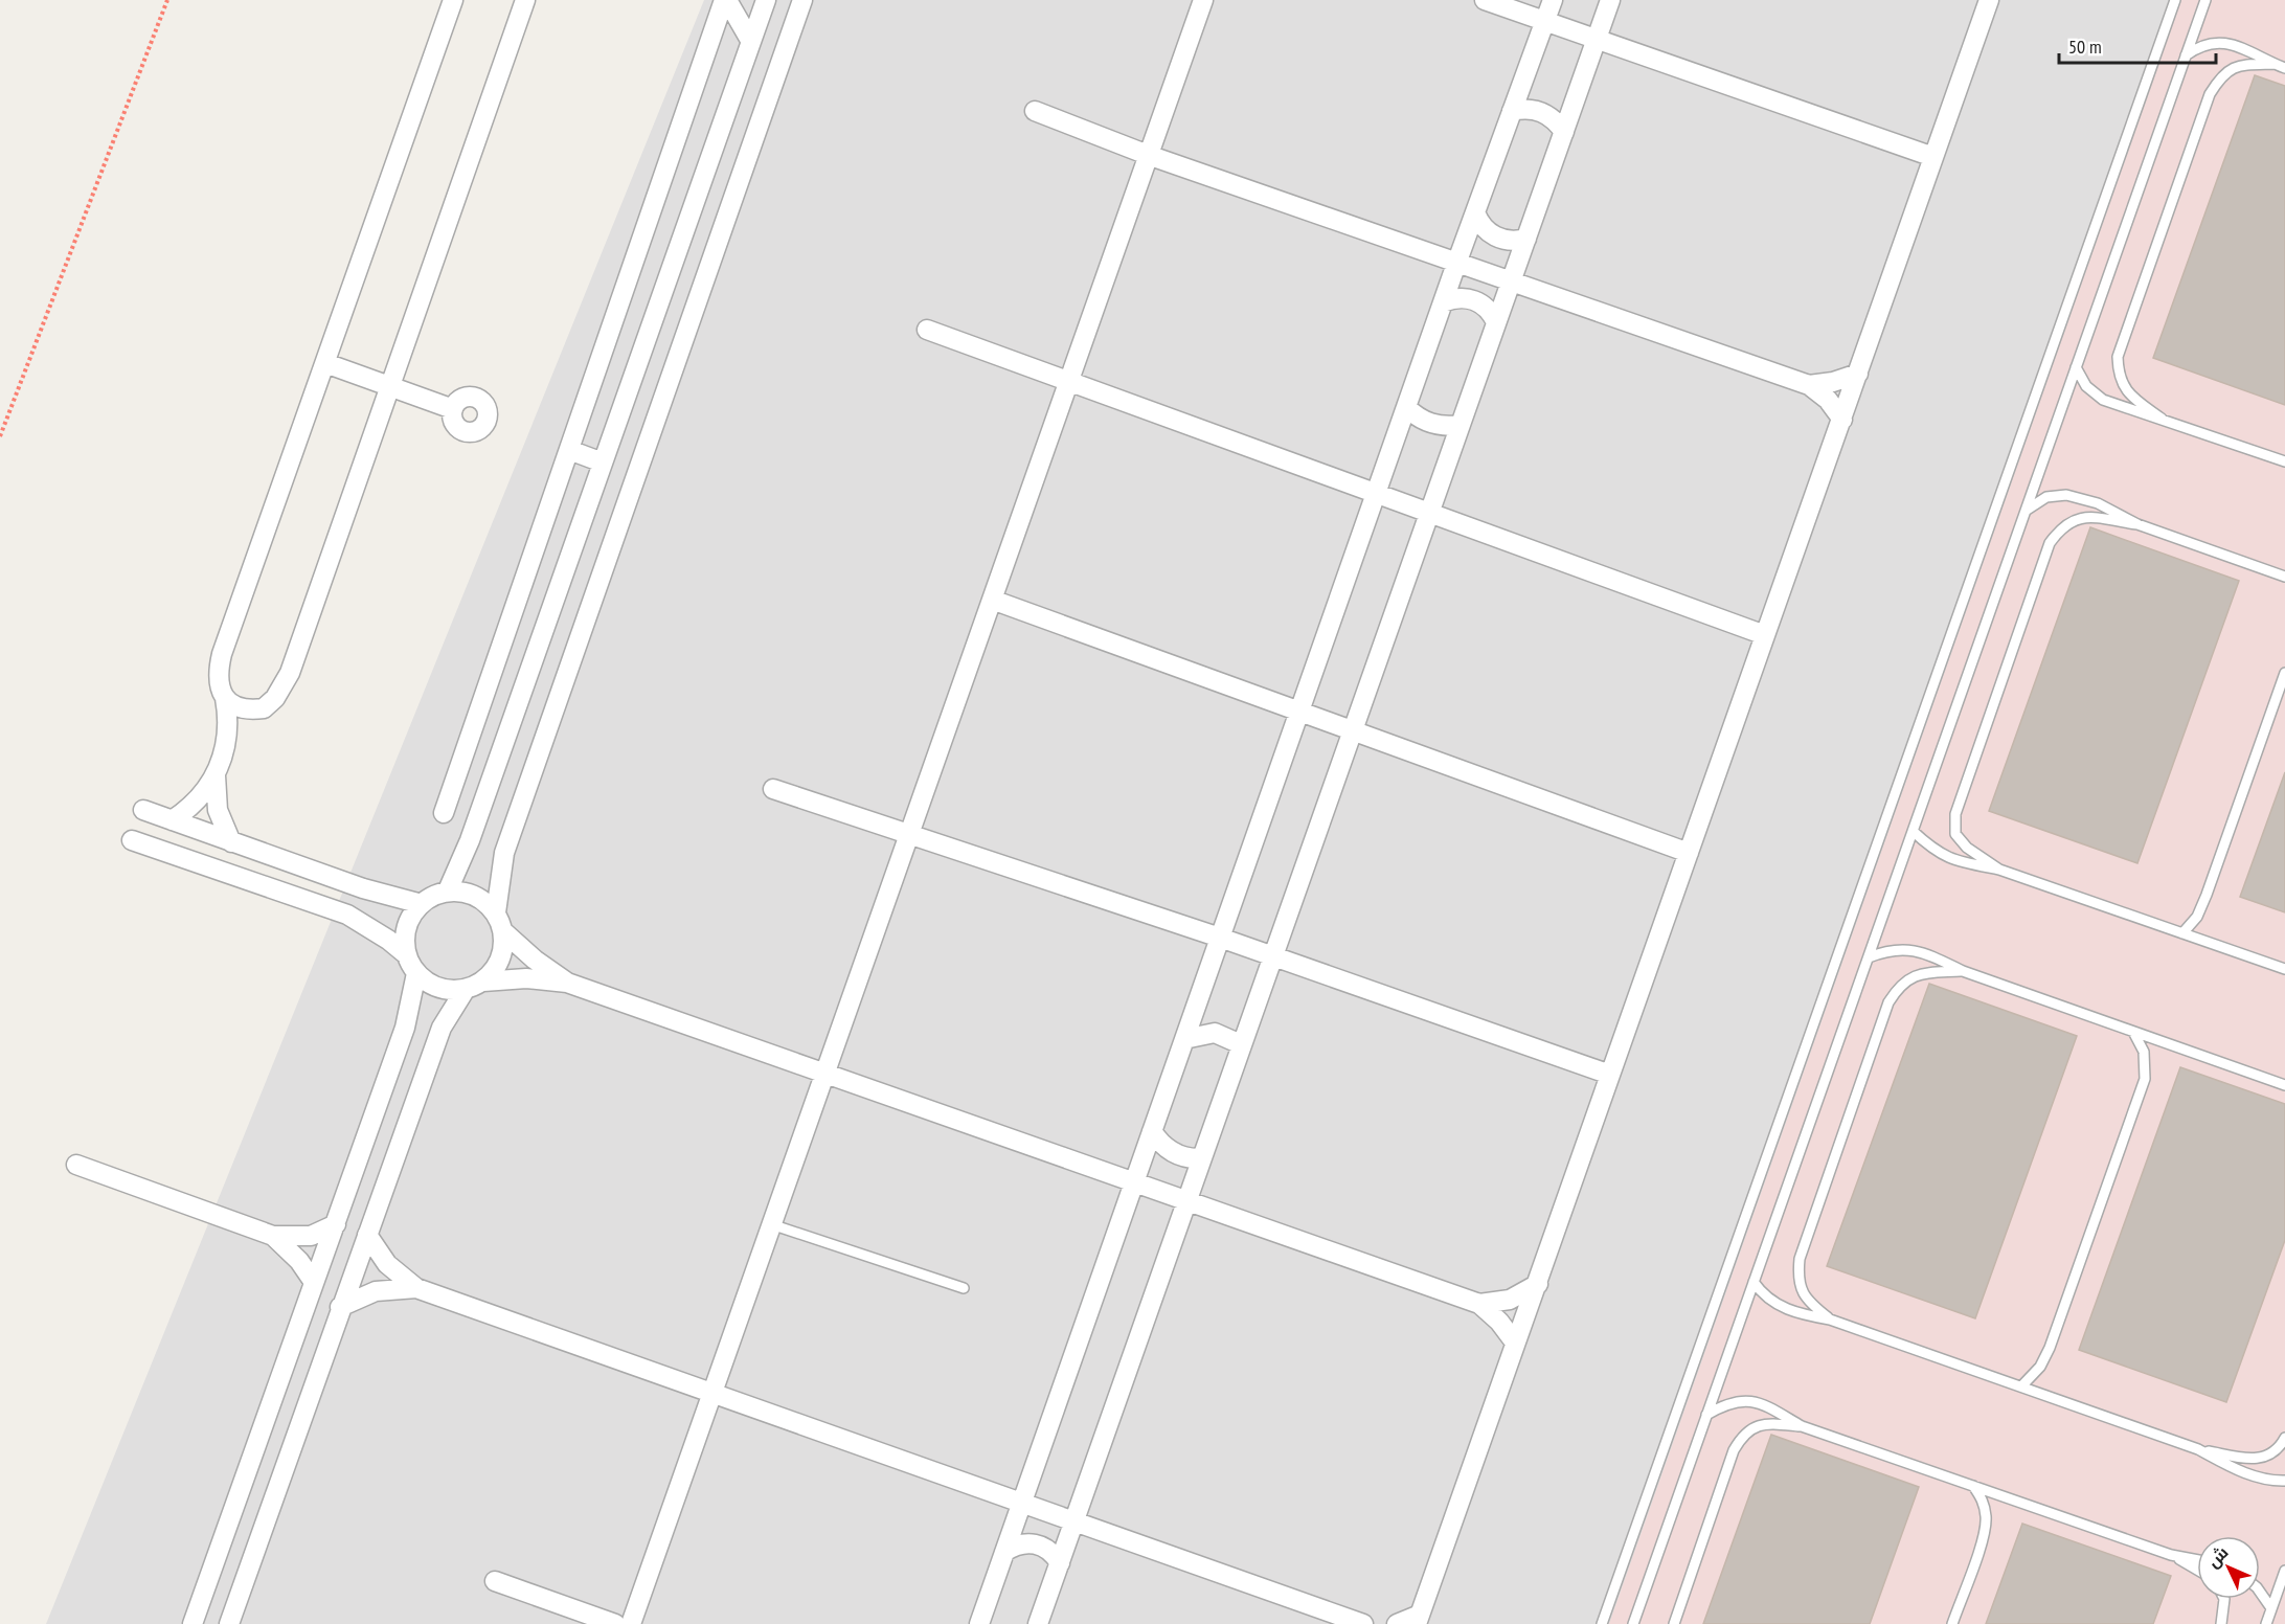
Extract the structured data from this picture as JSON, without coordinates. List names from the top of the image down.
{
  "scale_bar": "50 m",
  "north": "top left"
}
